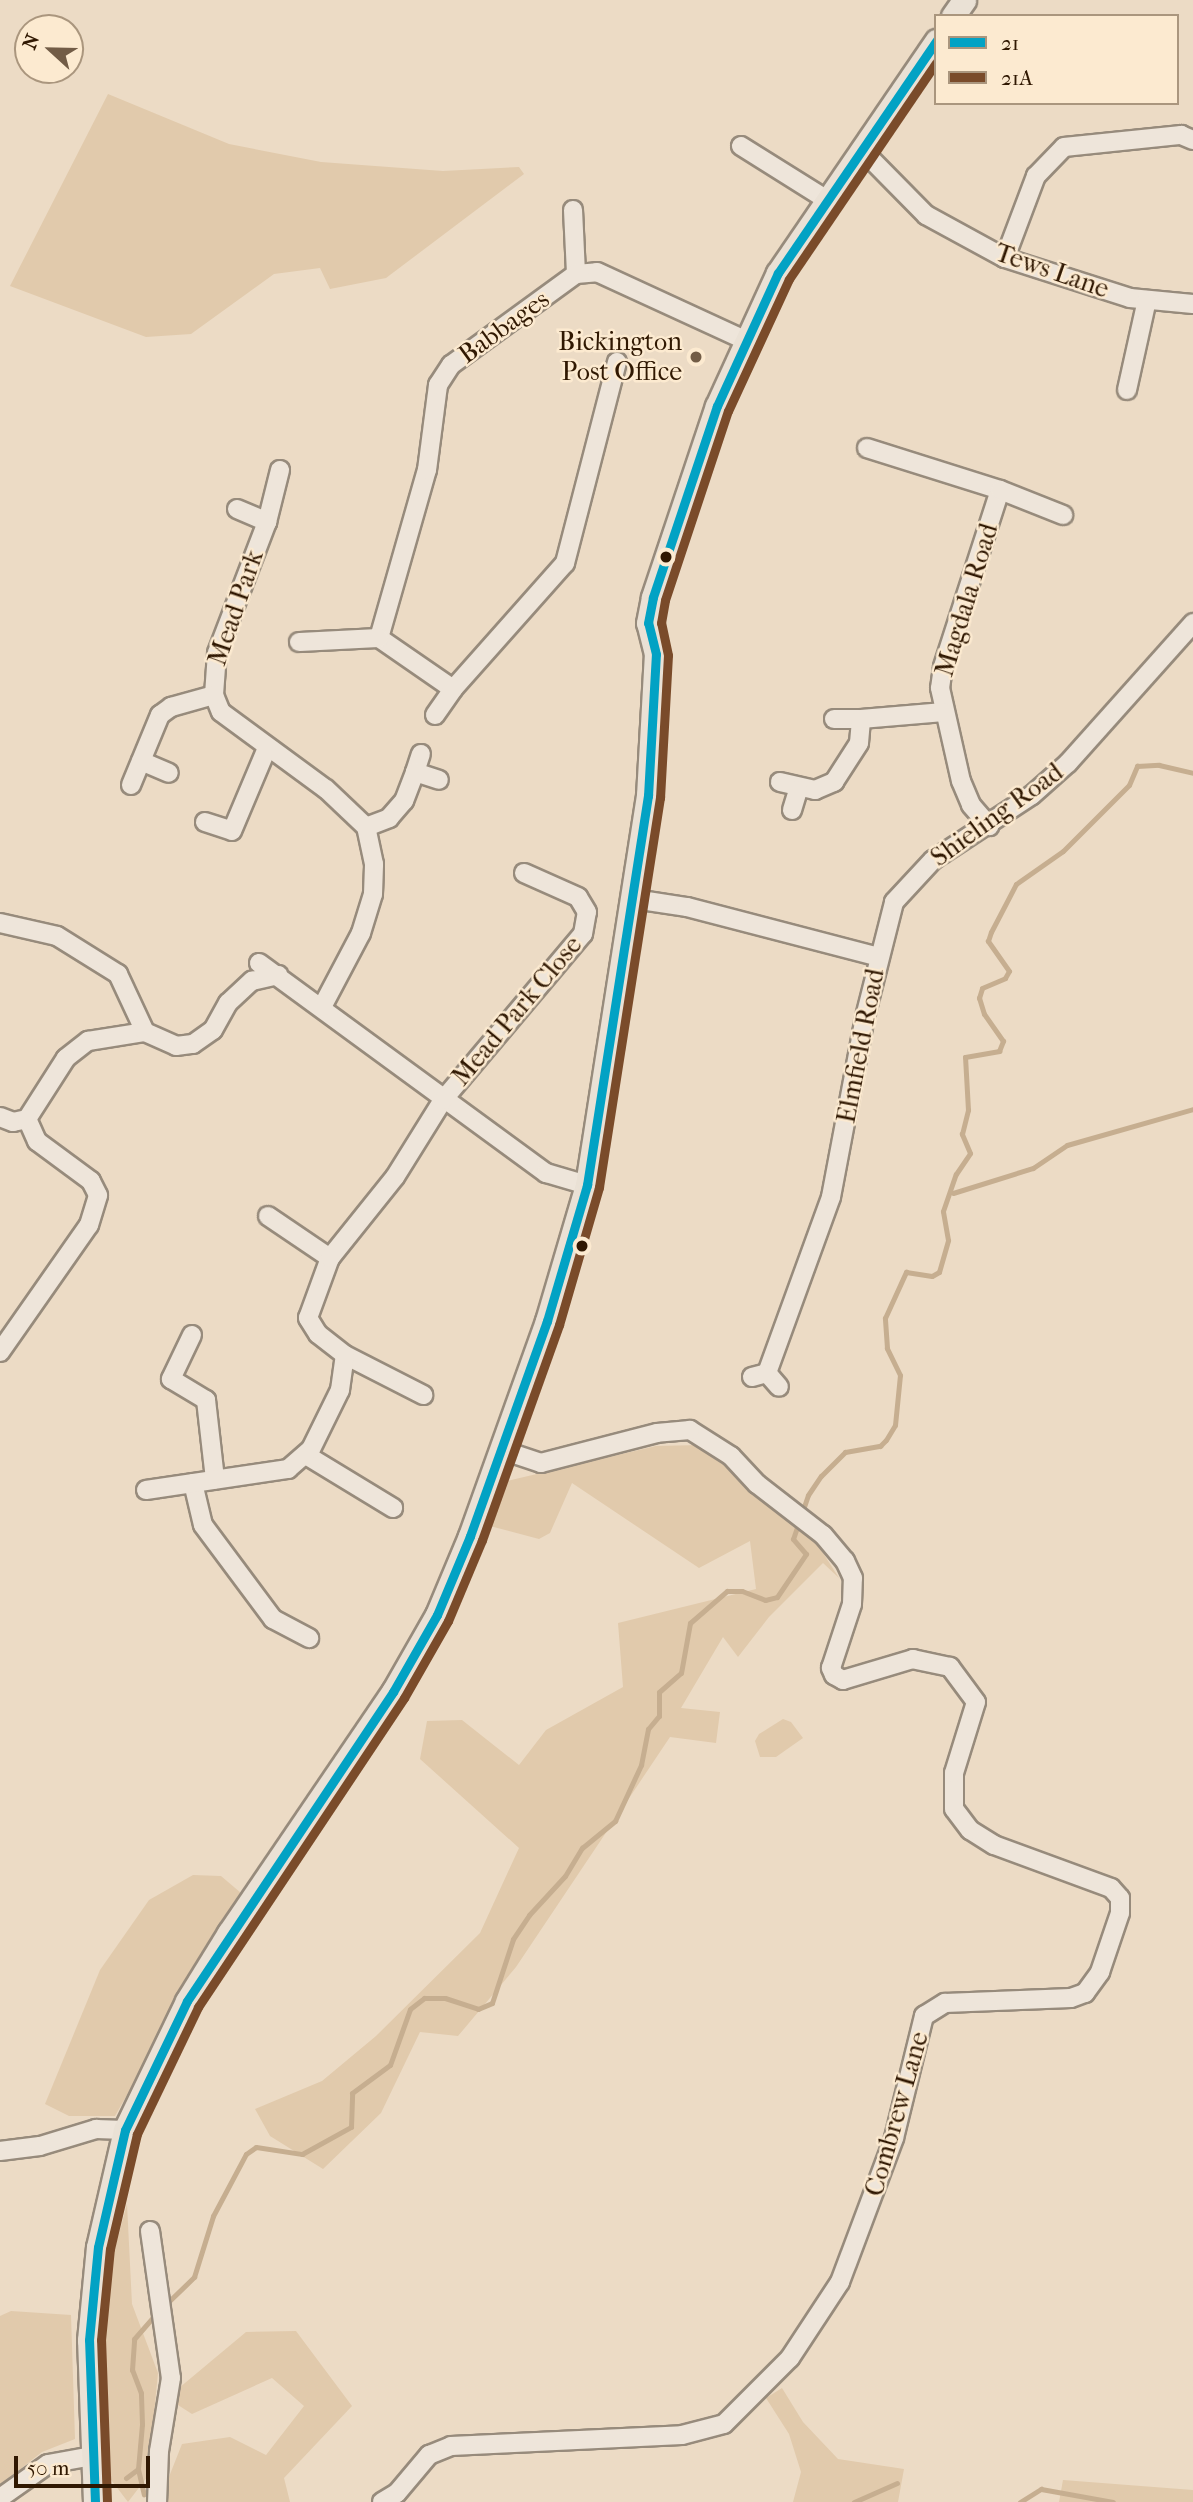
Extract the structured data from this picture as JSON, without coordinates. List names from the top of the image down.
{
  "streets": {
    "street": [
      "Tews Lane",
      "Babbages",
      "Magdala Road",
      "Mead Park",
      "Shieling Road",
      "Mead Park Close",
      "Elmfield Road",
      "Combrew Lane"
    ]
  },
  "crossings": [
    ["Magdala Road", "Shieling Road"],
    ["Shieling Road", "Elmfield Road"]
  ],
  "places": ["Bickington Post Office"],
  "lines": ["transit line 21", "transit line 21A"],
  "legend": ["21", "21A"],
  "scale_bar": "50 m",
  "north": "left"
}
